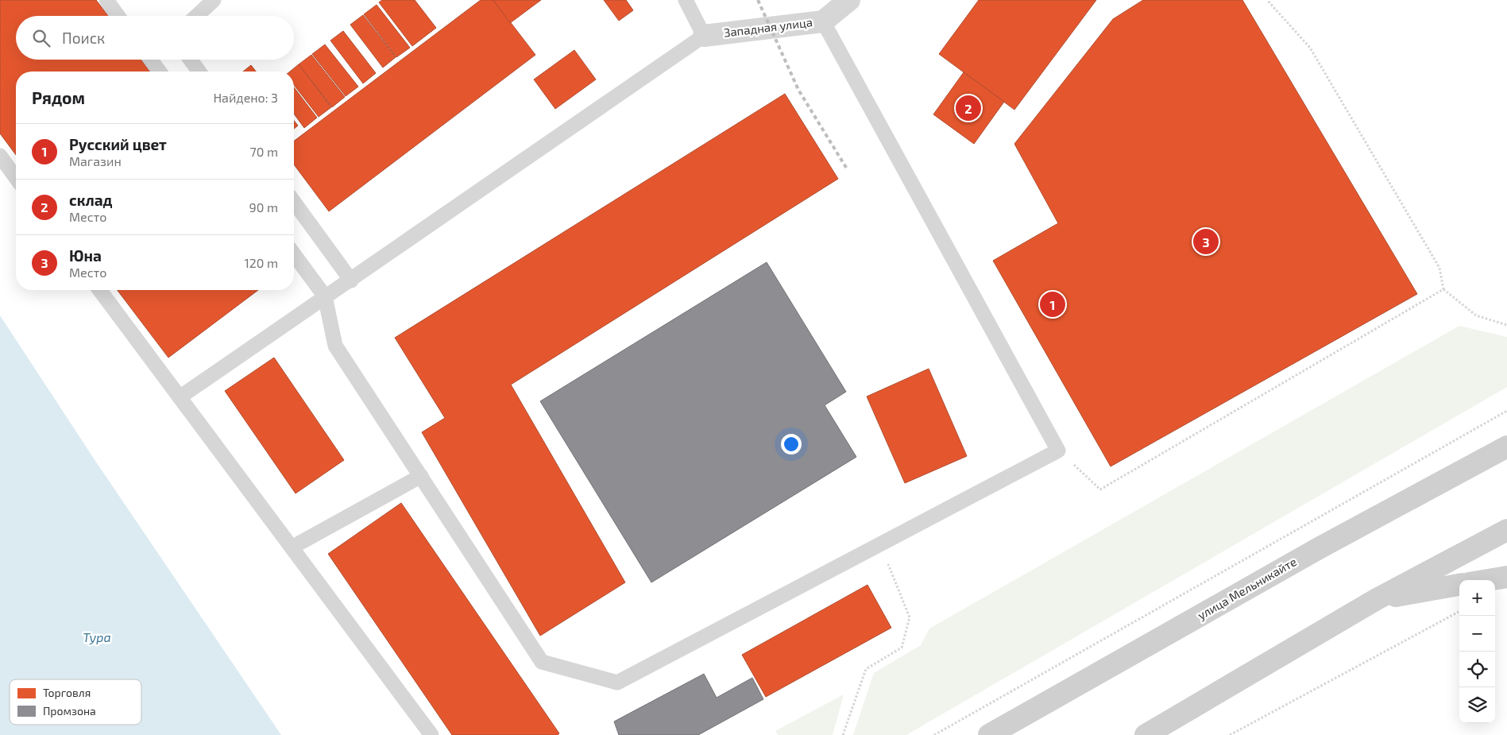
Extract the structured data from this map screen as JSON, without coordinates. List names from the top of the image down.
{
  "streets": {
    "main road": ["улица Мельникайте"],
    "street": ["Западная улица"]
  },
  "water": ["Тура"],
  "legend": ["Торговля", "Промзона"],
  "page": {
    "search": "Поиск",
    "heading": ["Рядом", "Найдено: 3"],
    "pins": ["2", "3", "1"],
    "list": [
      {
        "mark": "1",
        "name": "Русский цвет",
        "note": "Магазин",
        "value": "70 m"
      },
      {
        "mark": "2",
        "name": "склад",
        "note": "Место",
        "value": "90 m"
      },
      {
        "mark": "3",
        "name": "Юна",
        "note": "Место",
        "value": "120 m"
      }
    ],
    "map_buttons": ["+", "−"]
  }
}
